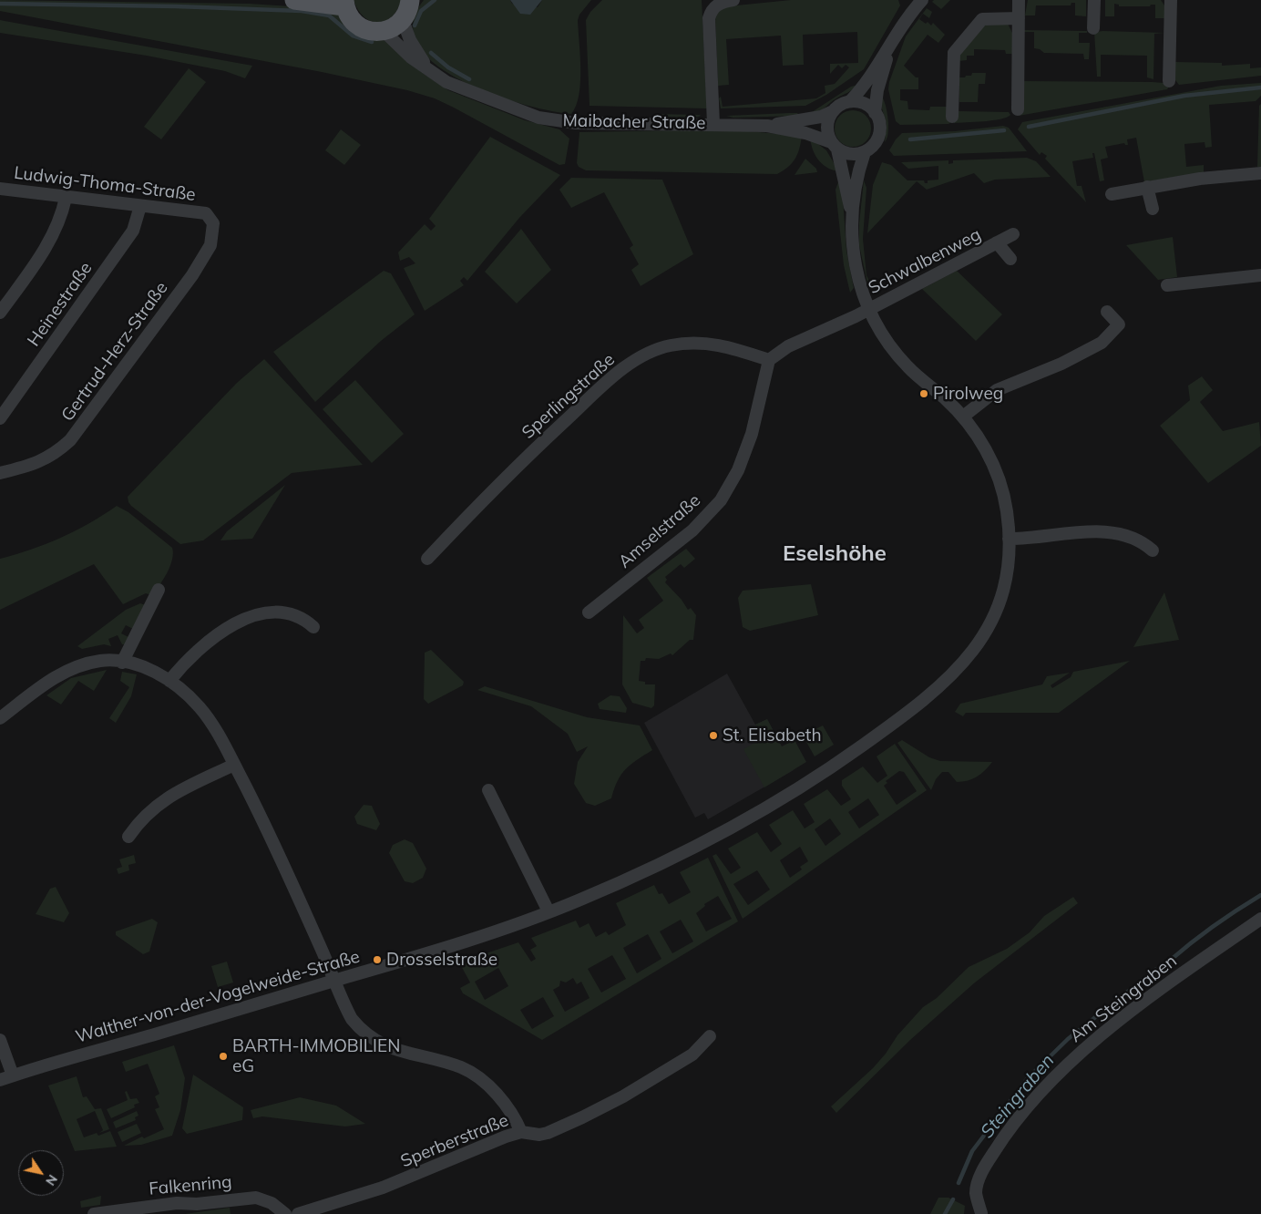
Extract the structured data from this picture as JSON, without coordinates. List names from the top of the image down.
{
  "streets": {
    "street": [
      "Maibacher Straße",
      "Ludwig-Thoma-Straße",
      "Schwalbenweg",
      "Heinestraße",
      "Gertrud-Herz-Straße",
      "Sperlingstraße",
      "Amselstraße",
      "Walther-von-der-Vogelweide-Straße",
      "Am Steingraben",
      "Sperberstraße",
      "Falkenring"
    ]
  },
  "crossings": [
    ["Maibacher Straße", "Walther-von-der-Vogelweide-Straße"],
    ["Ludwig-Thoma-Straße", "Heinestraße"],
    ["Ludwig-Thoma-Straße", "Gertrud-Herz-Straße"],
    ["Schwalbenweg", "Walther-von-der-Vogelweide-Straße"],
    ["Sperlingstraße", "Amselstraße"]
  ],
  "districts": ["Eselshöhe"],
  "water": ["Steingraben"],
  "places": [
    "Pirolweg",
    "St. Elisabeth",
    "Drosselstraße",
    "BARTH-IMMOBILIEN eG"
  ],
  "north": "bottom right"
}
